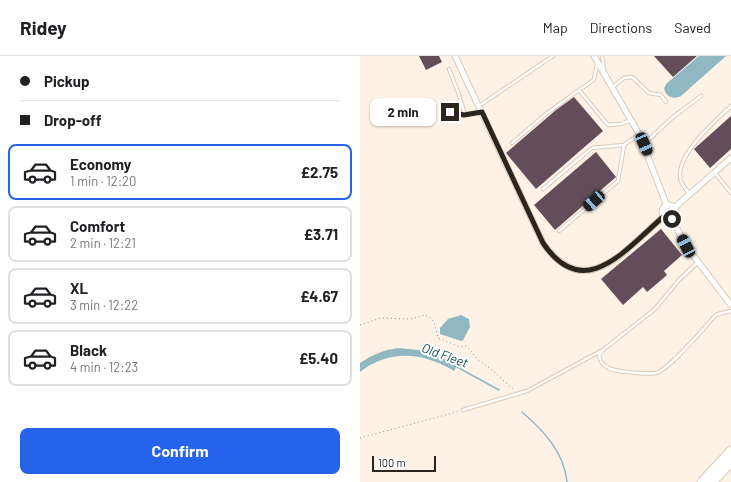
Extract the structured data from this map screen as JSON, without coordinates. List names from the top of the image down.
{
  "water": ["Old Fleet"],
  "scale_bar": "100 m",
  "page": {
    "header": "Ridey",
    "nav": ["Map", "Directions", "Saved"],
    "banner": ["Pickup", "Drop-off"],
    "bubble": "2 min",
    "list": [
      {
        "name": "Economy",
        "note": "1 min · 12:20",
        "value": "£2.75"
      },
      {
        "name": "Comfort",
        "note": "2 min · 12:21",
        "value": "£3.71"
      },
      {
        "name": "XL",
        "note": "3 min · 12:22",
        "value": "£4.67"
      },
      {
        "name": "Black",
        "note": "4 min · 12:23",
        "value": "£5.40"
      }
    ],
    "buttons": "Confirm",
    "scale": "100 m"
  }
}
